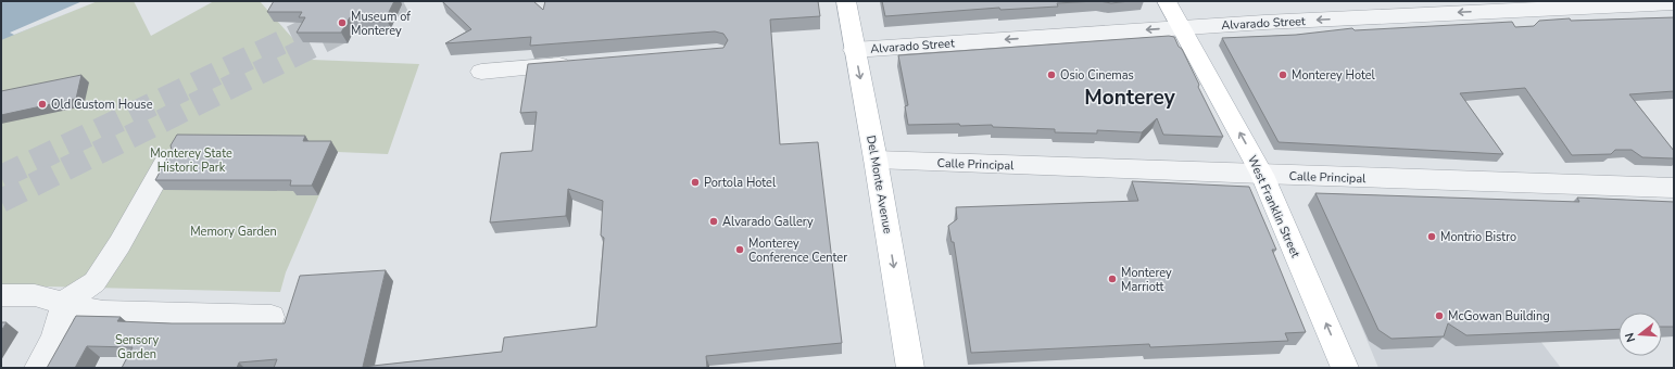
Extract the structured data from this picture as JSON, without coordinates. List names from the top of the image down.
{
  "streets": {
    "main road": ["Del Monte Avenue", "West Franklin Street"],
    "street": ["Alvarado Street", "Calle Principal"]
  },
  "crossings": [
    ["Alvarado Street", "Del Monte Avenue"],
    ["Alvarado Street", "West Franklin Street"],
    ["Calle Principal", "Del Monte Avenue"],
    ["Calle Principal", "West Franklin Street"]
  ],
  "one_way": ["Alvarado Street", "Del Monte Avenue", "West Franklin Street"],
  "districts": ["Monterey"],
  "parks": ["Monterey State Historic Park", "Memory Garden", "Sensory Garden"],
  "places": [
    "Museum of Monterey",
    "Osio Cinemas",
    "Monterey Hotel",
    "Old Custom House",
    "Portola Hotel",
    "Alvarado Gallery",
    "Montrio Bistro",
    "Monterey Conference Center",
    "Monterey Marriott",
    "McGowan Building"
  ],
  "north": "left"
}
